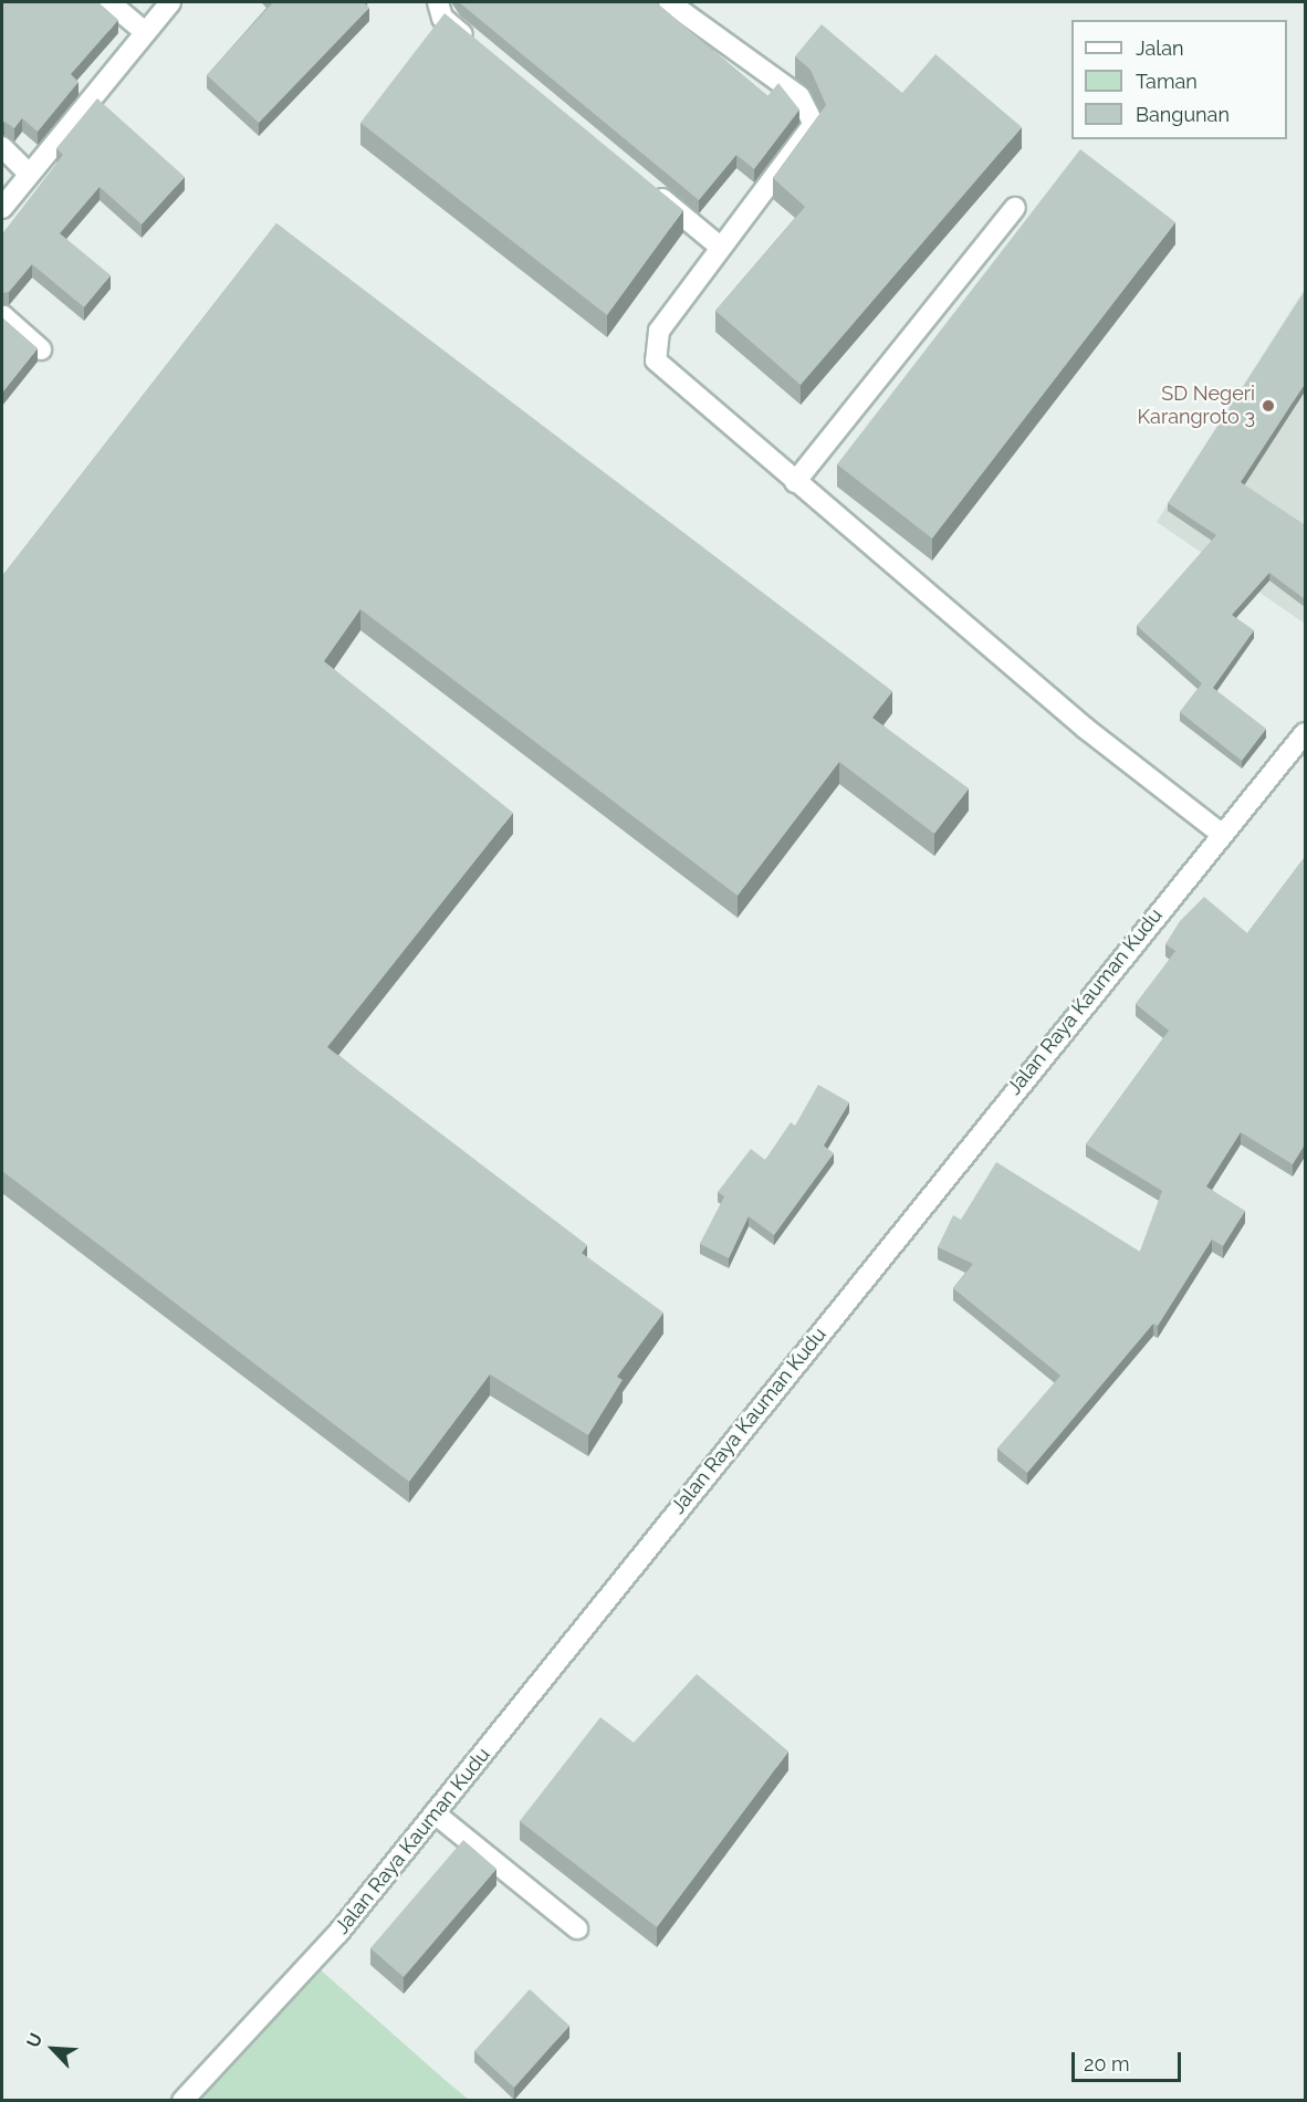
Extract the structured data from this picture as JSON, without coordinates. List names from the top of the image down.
{
  "streets": {
    "street": ["Jalan Raya Kauman Kudu"]
  },
  "places": ["SD Negeri Karangroto 3"],
  "legend": ["Jalan", "Taman", "Bangunan"],
  "scale_bar": "20 m",
  "north": "top left"
}
